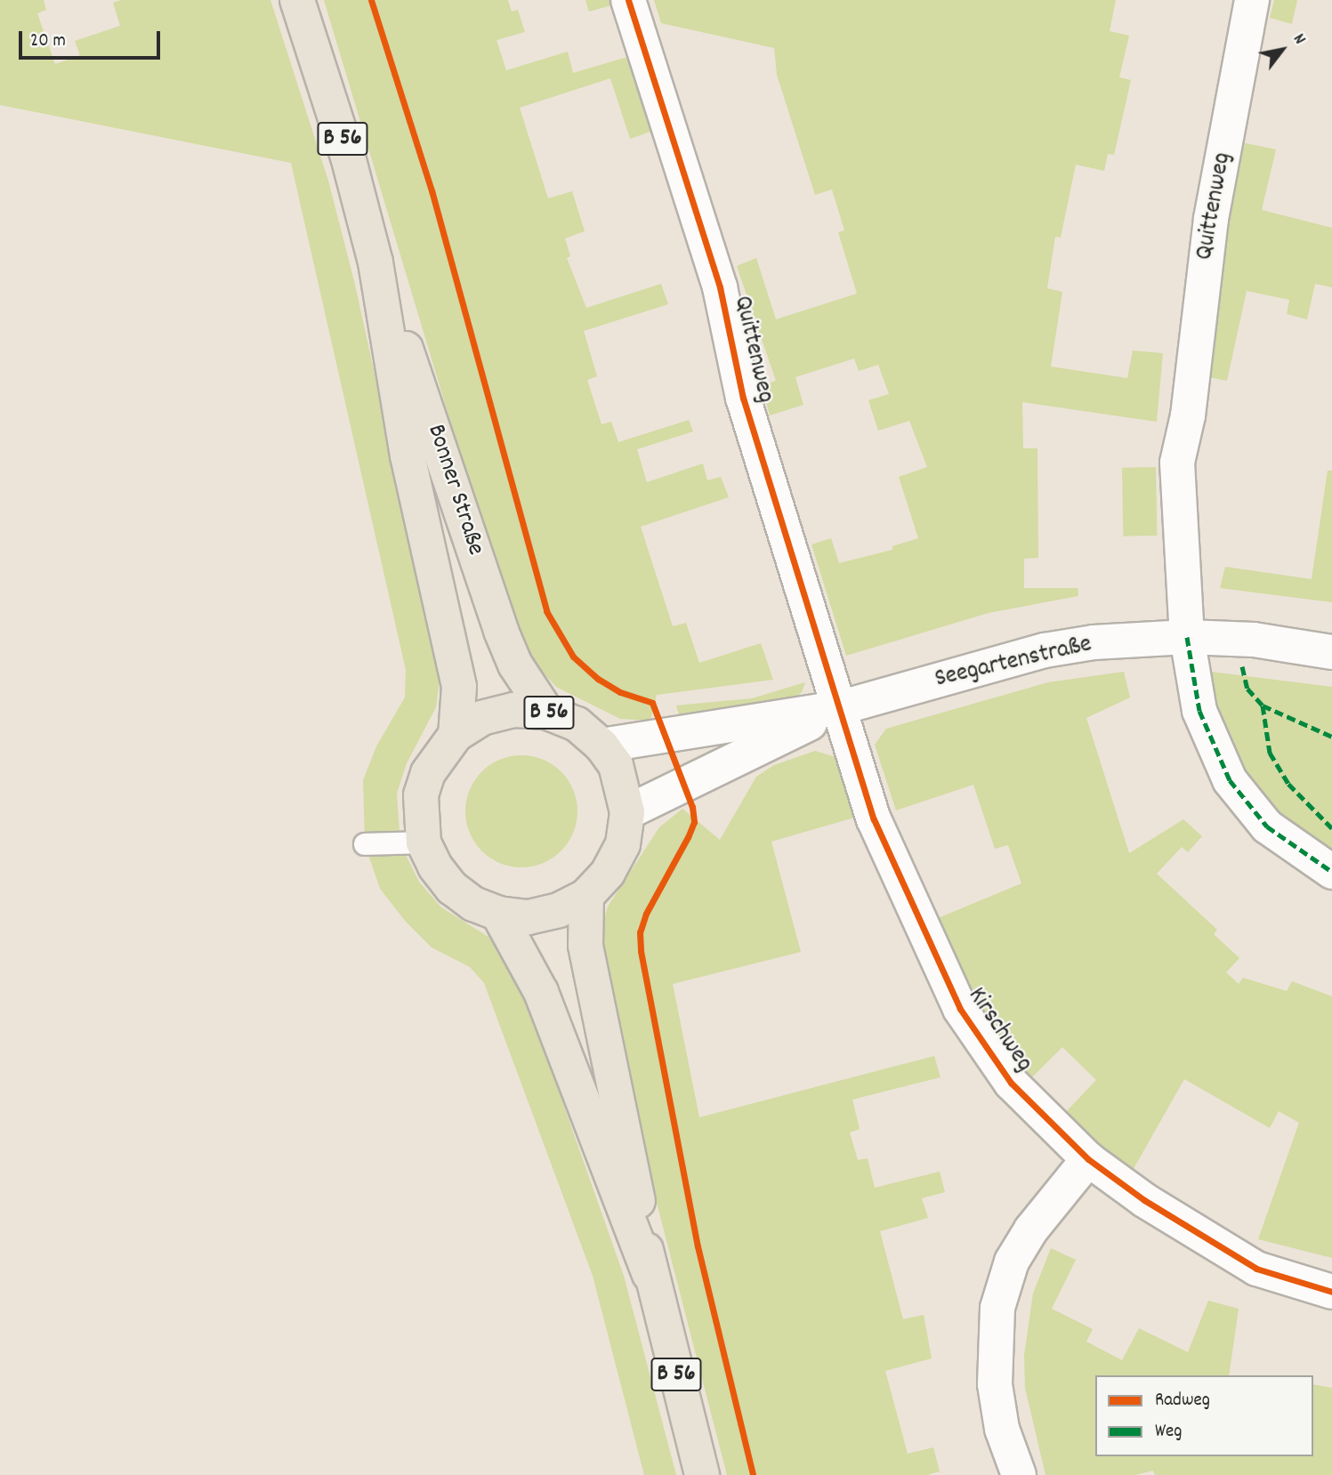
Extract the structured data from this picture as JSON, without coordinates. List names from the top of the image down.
{
  "streets": {
    "main road": ["B 56", "Bonner Straße"],
    "street": ["Quittenweg", "Seegartenstraße", "Kirschweg"]
  },
  "crossings": [
    ["B 56", "Bonner Straße"],
    ["B 56", "Seegartenstraße"],
    ["Quittenweg", "Seegartenstraße"],
    ["Quittenweg", "Kirschweg"],
    ["Bonner Straße", "Seegartenstraße"],
    ["Seegartenstraße", "Kirschweg"]
  ],
  "legend": ["Radweg", "Weg"],
  "scale_bar": "20 m",
  "north": "top right"
}
